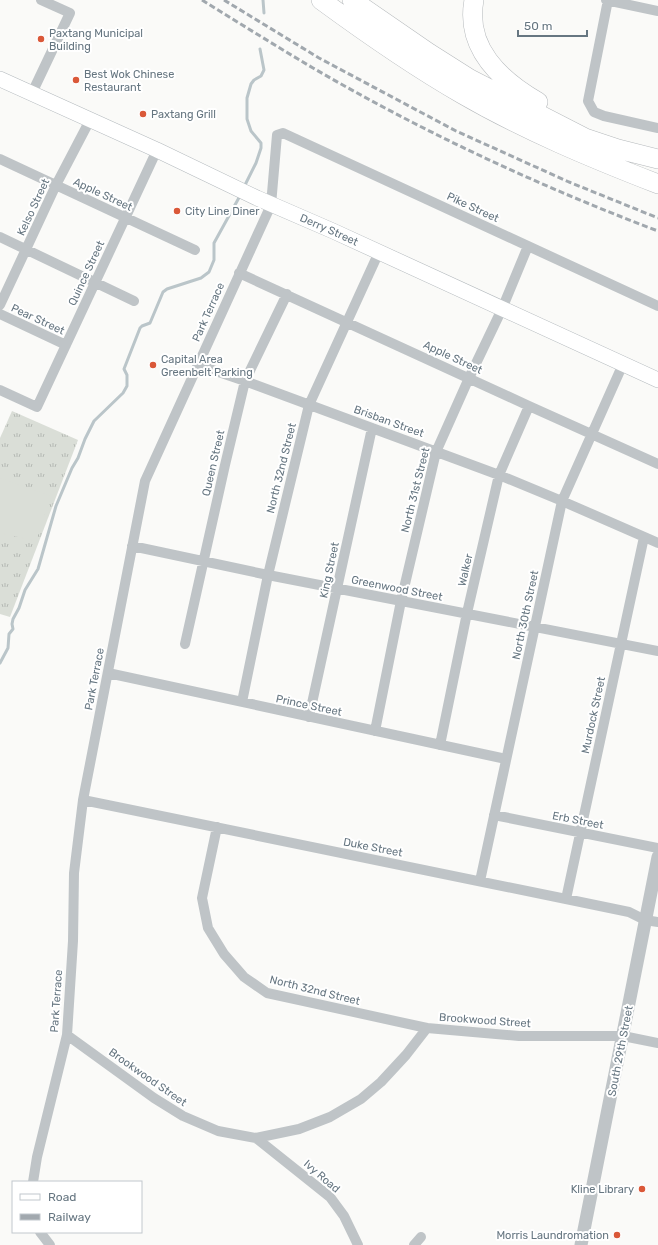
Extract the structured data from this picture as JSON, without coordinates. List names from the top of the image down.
{
  "streets": {
    "main road": ["Derry Street"],
    "street": [
      "Apple Street",
      "Kelso Street",
      "Pike Street",
      "Quince Street",
      "Park Terrace",
      "Pear Street",
      "Brisban Street",
      "Queen Street",
      "North 32nd Street",
      "North 31st Street",
      "King Street",
      "Walker",
      "Greenwood Street",
      "North 30th Street",
      "Prince Street",
      "Murdock Street",
      "Erb Street",
      "Duke Street",
      "Brookwood Street",
      "South 29th Street",
      "Ivy Road"
    ]
  },
  "crossings": [
    ["Apple Street", "Kelso Street"],
    ["Apple Street", "Quince Street"],
    ["Apple Street", "Park Terrace"],
    ["Apple Street", "Queen Street"],
    ["Apple Street", "North 32nd Street"],
    ["Apple Street", "North 31st Street"],
    ["Apple Street", "Walker"],
    ["Apple Street", "North 30th Street"],
    ["Kelso Street", "Derry Street"],
    ["Pike Street", "Derry Street"],
    ["Pike Street", "Park Terrace"],
    ["Pike Street", "North 31st Street"],
    ["Derry Street", "Quince Street"],
    ["Derry Street", "Park Terrace"],
    ["Derry Street", "North 32nd Street"],
    ["Derry Street", "North 31st Street"],
    ["Derry Street", "North 30th Street"],
    ["Quince Street", "Pear Street"],
    ["Park Terrace", "Brisban Street"],
    ["Park Terrace", "Greenwood Street"],
    ["Park Terrace", "Prince Street"],
    ["Park Terrace", "Duke Street"],
    ["Park Terrace", "Brookwood Street"],
    ["Brisban Street", "Queen Street"],
    ["Brisban Street", "North 32nd Street"],
    ["Brisban Street", "North 31st Street"],
    ["Brisban Street", "King Street"],
    ["Brisban Street", "Walker"],
    ["Brisban Street", "North 30th Street"],
    ["Brisban Street", "Murdock Street"],
    ["Queen Street", "Greenwood Street"],
    ["North 32nd Street", "Greenwood Street"],
    ["North 32nd Street", "Prince Street"],
    ["North 32nd Street", "Duke Street"],
    ["North 32nd Street", "Brookwood Street"],
    ["North 31st Street", "Greenwood Street"],
    ["North 31st Street", "Prince Street"],
    ["King Street", "Greenwood Street"],
    ["King Street", "Prince Street"],
    ["Walker", "Greenwood Street"],
    ["Walker", "Prince Street"],
    ["Greenwood Street", "North 30th Street"],
    ["Greenwood Street", "Murdock Street"],
    ["North 30th Street", "Prince Street"],
    ["North 30th Street", "Erb Street"],
    ["North 30th Street", "Duke Street"],
    ["Murdock Street", "Erb Street"],
    ["Murdock Street", "Duke Street"],
    ["Duke Street", "South 29th Street"],
    ["Brookwood Street", "South 29th Street"],
    ["Brookwood Street", "Ivy Road"]
  ],
  "places": [
    "Paxtang Municipal Building",
    "Best Wok Chinese Restaurant",
    "Paxtang Grill",
    "City Line Diner",
    "Capital Area Greenbelt Parking",
    "Kline Library",
    "Morris Laundromation"
  ],
  "legend": ["Road", "Railway"],
  "scale_bar": "50 m"
}
